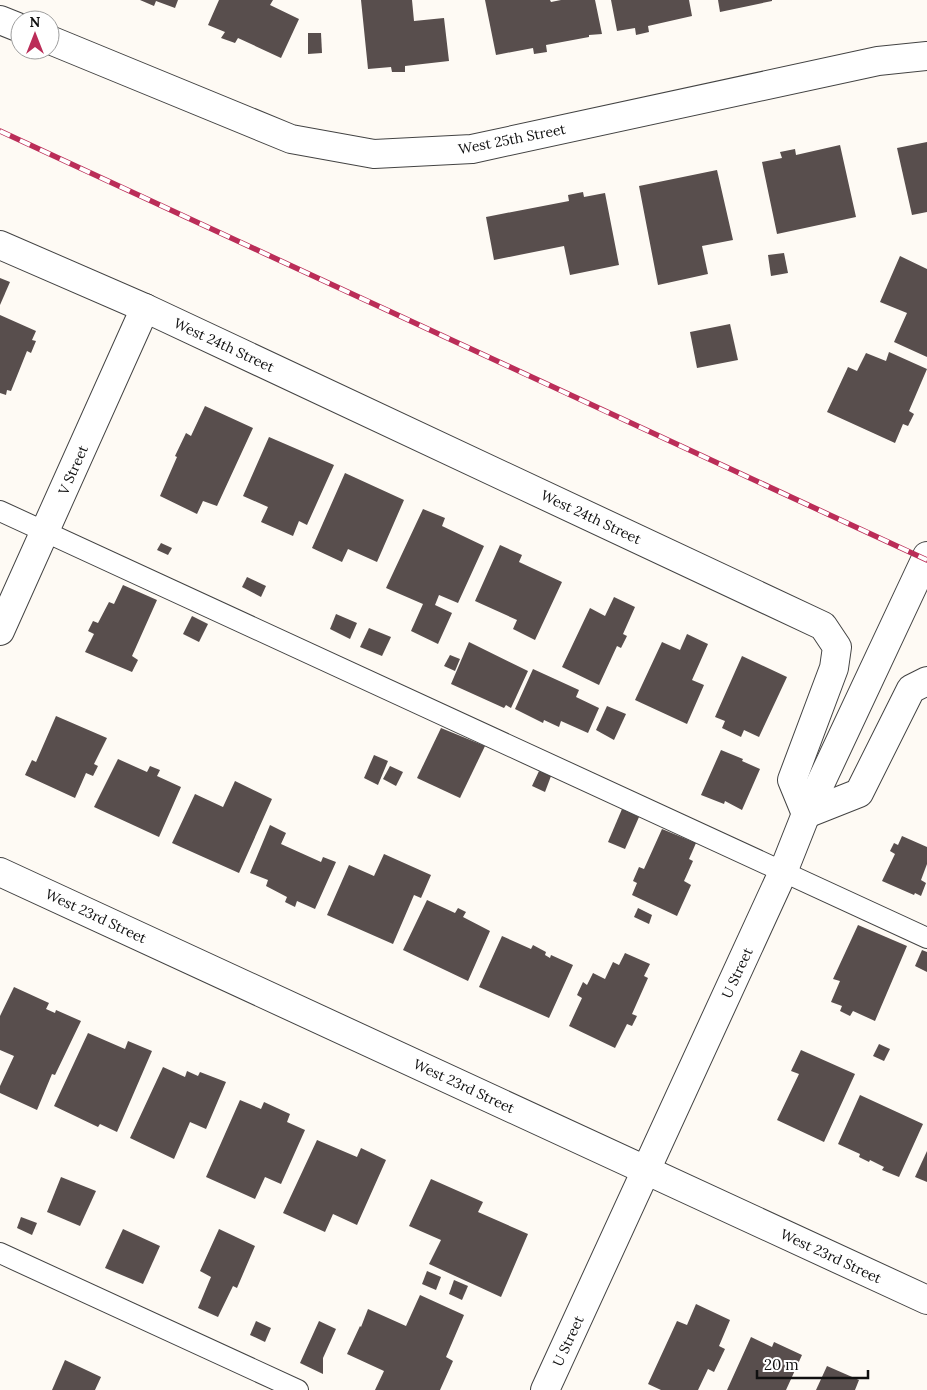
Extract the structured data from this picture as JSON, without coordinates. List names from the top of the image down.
{
  "streets": {
    "street": [
      "West 25th Street",
      "West 24th Street",
      "V Street",
      "West 23rd Street",
      "U Street"
    ]
  },
  "crossings": [
    ["West 24th Street", "V Street"],
    ["West 24th Street", "U Street"],
    ["West 23rd Street", "U Street"]
  ],
  "scale_bar": "20 m",
  "north": "top"
}
